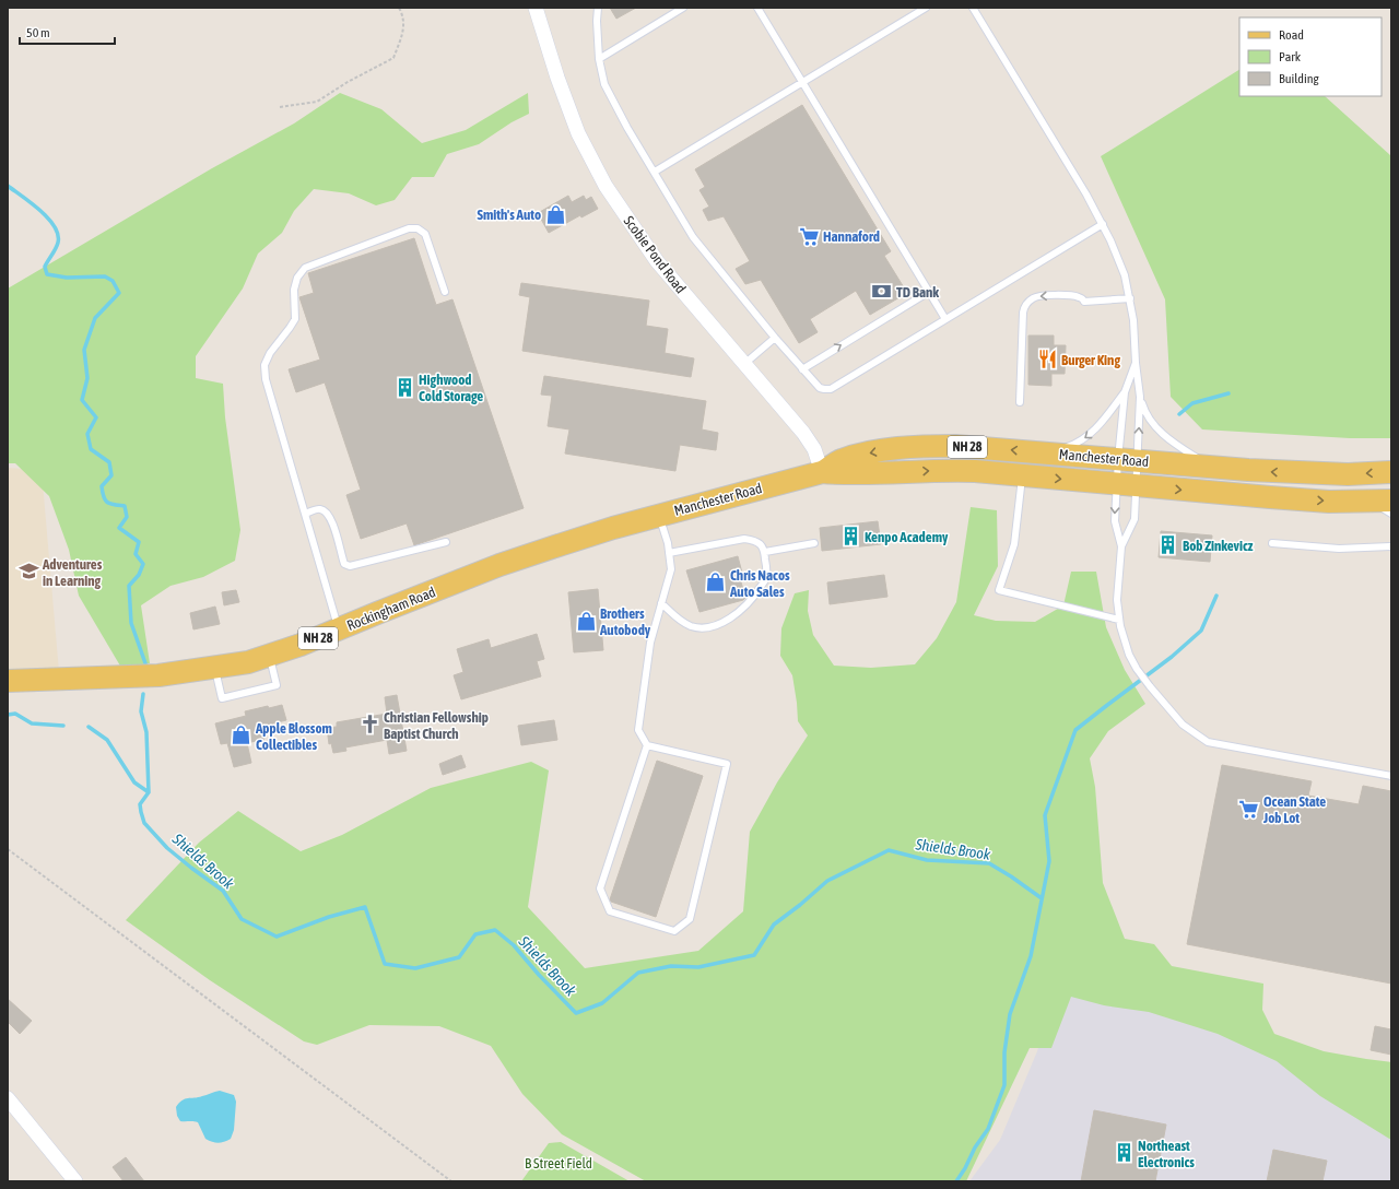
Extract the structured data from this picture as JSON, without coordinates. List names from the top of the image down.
{
  "streets": {
    "main road": ["NH 28", "Manchester Road", "Rockingham Road"],
    "street": ["Scobie Pond Road"]
  },
  "crossings": [
    ["Scobie Pond Road", "Manchester Road"],
    ["Manchester Road", "Rockingham Road"]
  ],
  "water": ["Shields Brook"],
  "parks": ["B Street Field"],
  "places": {
    "shop": [
      "Smith's Auto",
      "Chris Nacos Auto Sales",
      "Brothers Autobody",
      "Apple Blossom Collectibles"
    ],
    "supermarket": ["Hannaford", "Ocean State Job Lot"],
    "bank": ["TD Bank"],
    "restaurant": ["Burger King"],
    "building": [
      "Highwood Cold Storage",
      "Kenpo Academy",
      "Bob Zinkevicz",
      "Northeast Electronics"
    ],
    "school or university": ["Adventures in Learning"],
    "church": ["Christian Fellowship Baptist Church"]
  },
  "legend": ["Road", "Park", "Building"],
  "scale_bar": "50 m"
}
